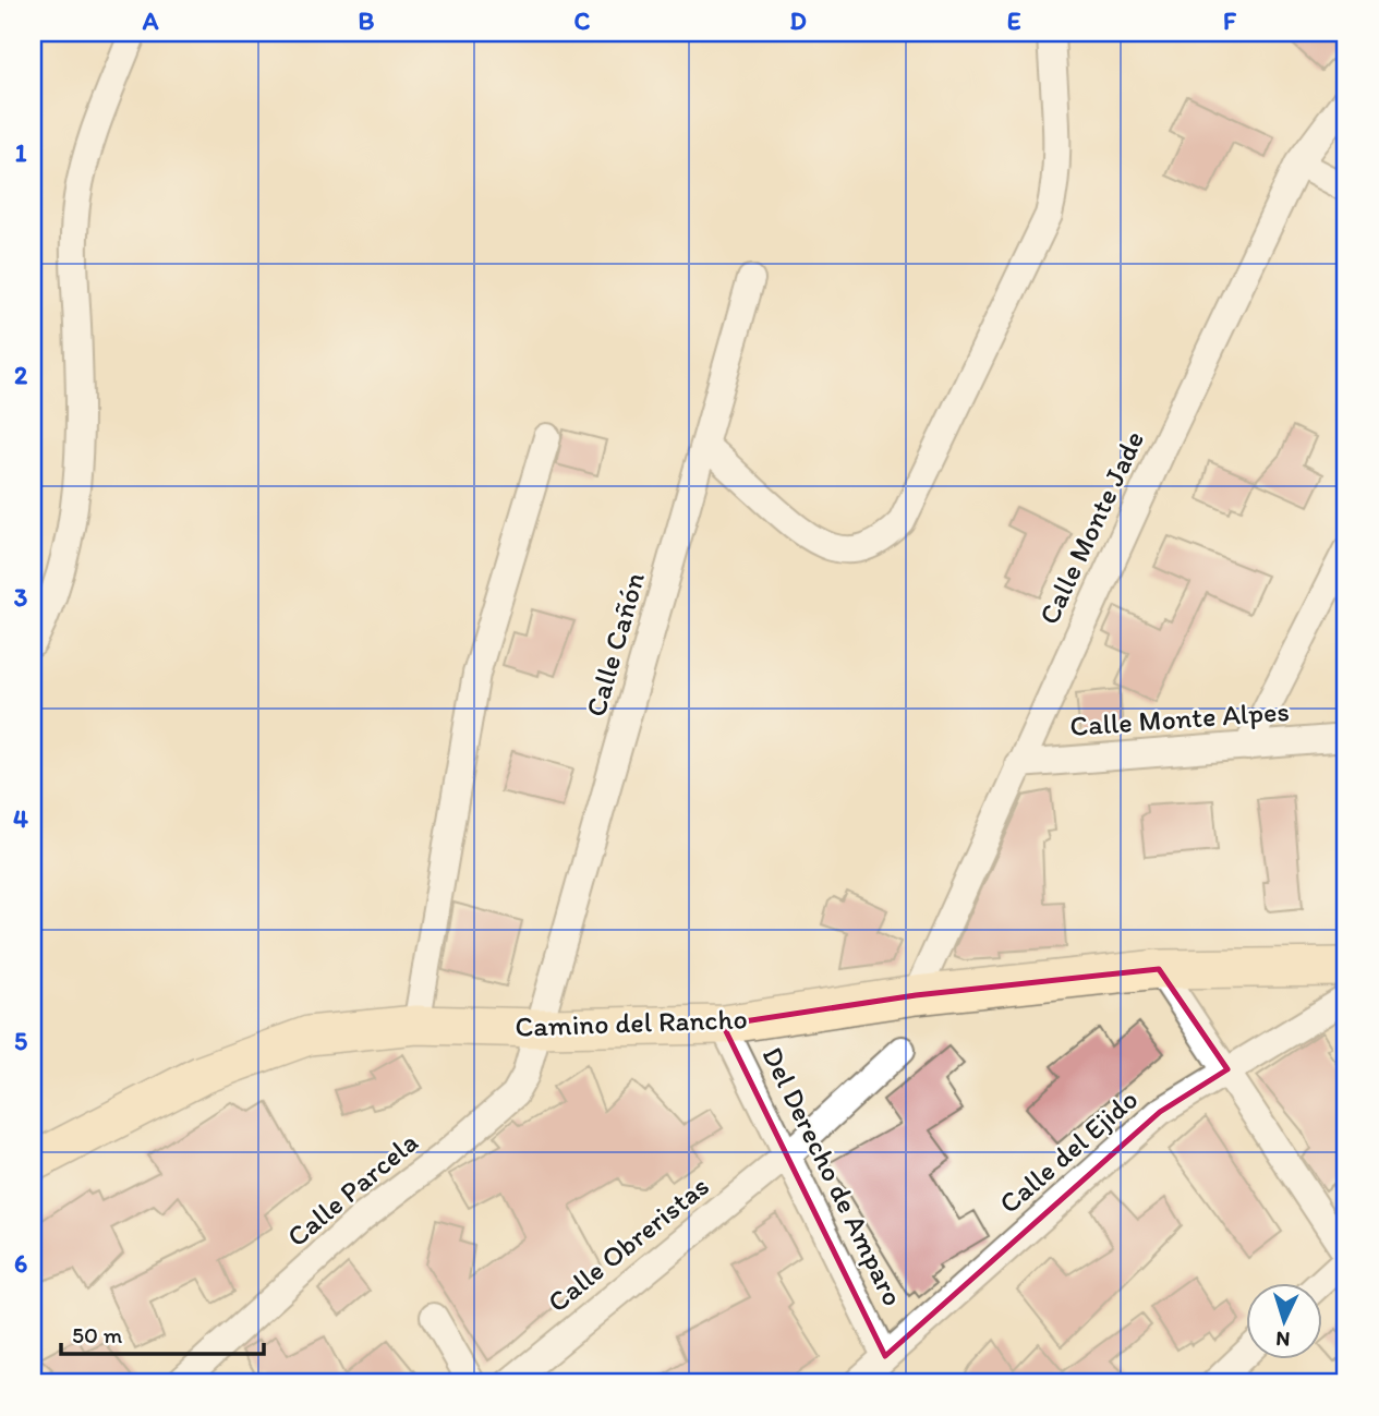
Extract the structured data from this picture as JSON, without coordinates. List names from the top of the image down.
{
  "streets": {
    "main road": ["Camino del Rancho"],
    "street": [
      "Calle Monte Jade",
      "Calle Cañón",
      "Calle Monte Alpes",
      "Calle del Ejido",
      "Del Derecho de Amparo",
      "Calle Parcela",
      "Calle Obreristas"
    ]
  },
  "crossings": [
    ["Calle Monte Jade", "Calle Monte Alpes"],
    ["Calle Monte Jade", "Camino del Rancho"],
    ["Calle Cañón", "Camino del Rancho"],
    ["Calle Cañón", "Calle Parcela"],
    ["Camino del Rancho", "Del Derecho de Amparo"],
    ["Camino del Rancho", "Calle Parcela"],
    ["Calle del Ejido", "Del Derecho de Amparo"],
    ["Del Derecho de Amparo", "Calle Obreristas"]
  ],
  "scale_bar": "50 m",
  "north": "bottom",
  "grid": {
    "columns": [
      "A",
      "B",
      "C",
      "D",
      "E",
      "F"
    ],
    "rows": [
      "1",
      "2",
      "3",
      "4",
      "5",
      "6"
    ]
  }
}
